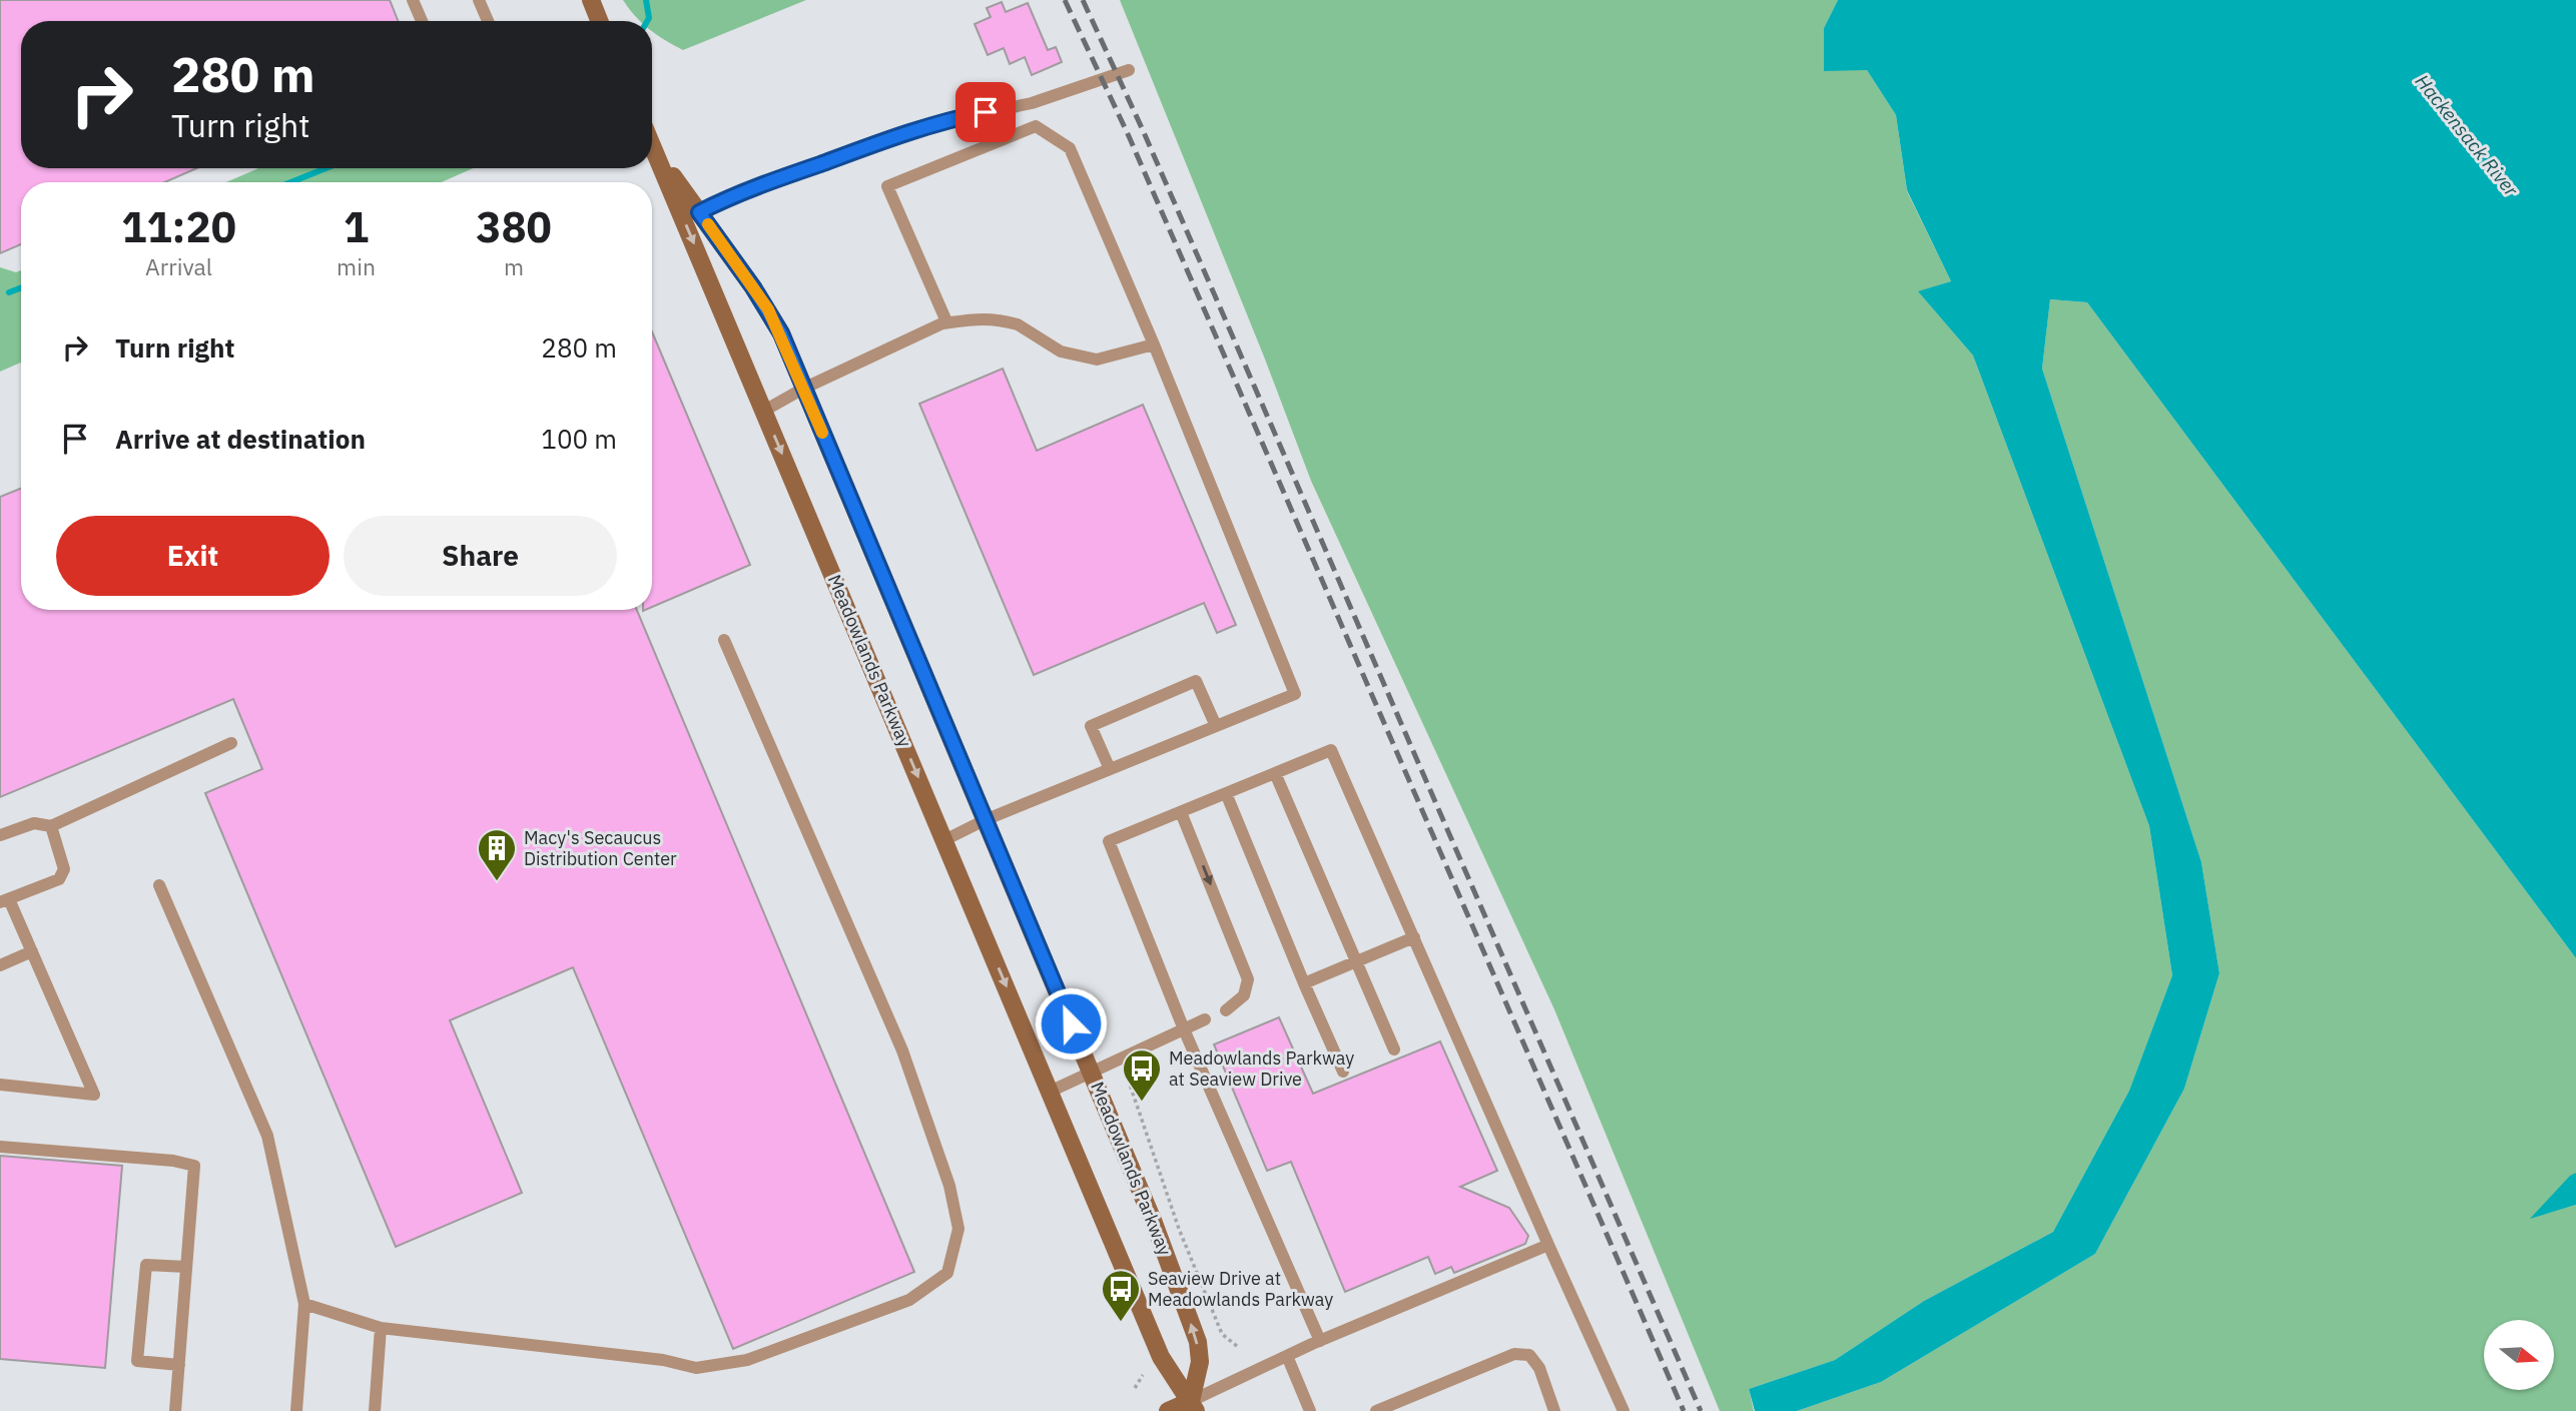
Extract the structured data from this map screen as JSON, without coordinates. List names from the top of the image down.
{
  "streets": {
    "street": ["Meadowlands Parkway"]
  },
  "water": ["Hackensack River"],
  "places": {
    "building": ["Macy's Secaucus Distribution Center"],
    "bus stop": ["Meadowlands Parkway at Seaview Drive", "Seaview Drive at Meadowlands Parkway"]
  },
  "north": "right",
  "page": {
    "turn": ["280 m", "Turn right"],
    "eta": [
      "11:20",
      "Arrival",
      "1",
      "min",
      "380",
      "m"
    ],
    "list": [
      {
        "name": "Turn right",
        "value": "280 m"
      },
      {
        "name": "Arrive at destination",
        "value": "100 m"
      }
    ],
    "buttons": ["Exit", "Share"]
  }
}
